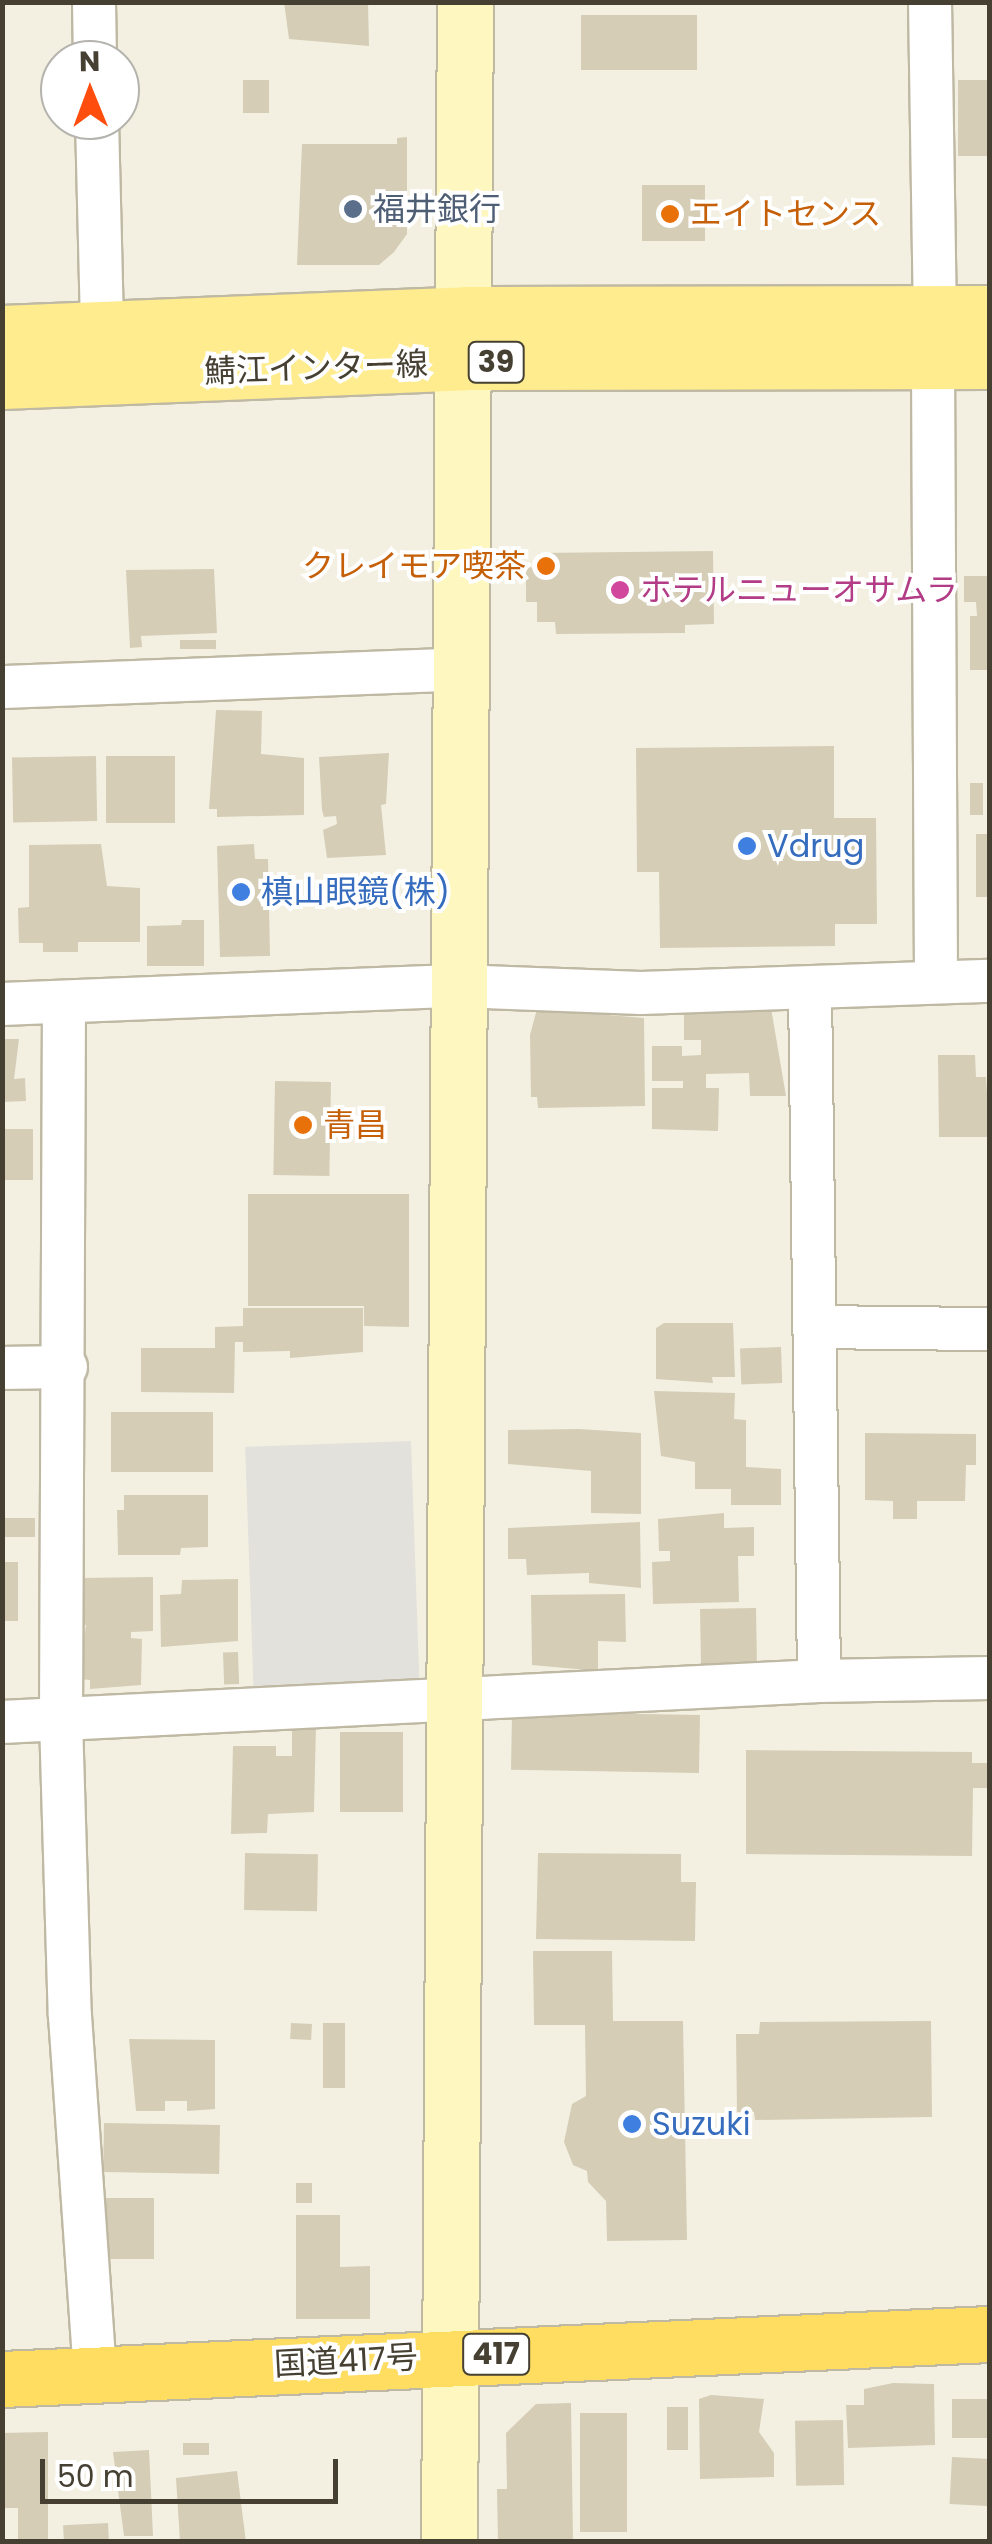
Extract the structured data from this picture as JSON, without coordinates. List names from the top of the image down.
{
  "streets": {
    "highway": ["417", "国道417号"],
    "main road": ["39", "鯖江インター線"]
  },
  "places": [
    "福井銀行",
    "エイトセンス",
    "クレイモア喫茶",
    "ホテルニューオサムラ",
    "Vdrug",
    "槙山眼鏡(株)",
    "青昌",
    "Suzuki"
  ],
  "scale_bar": "50 m",
  "north": "top"
}
